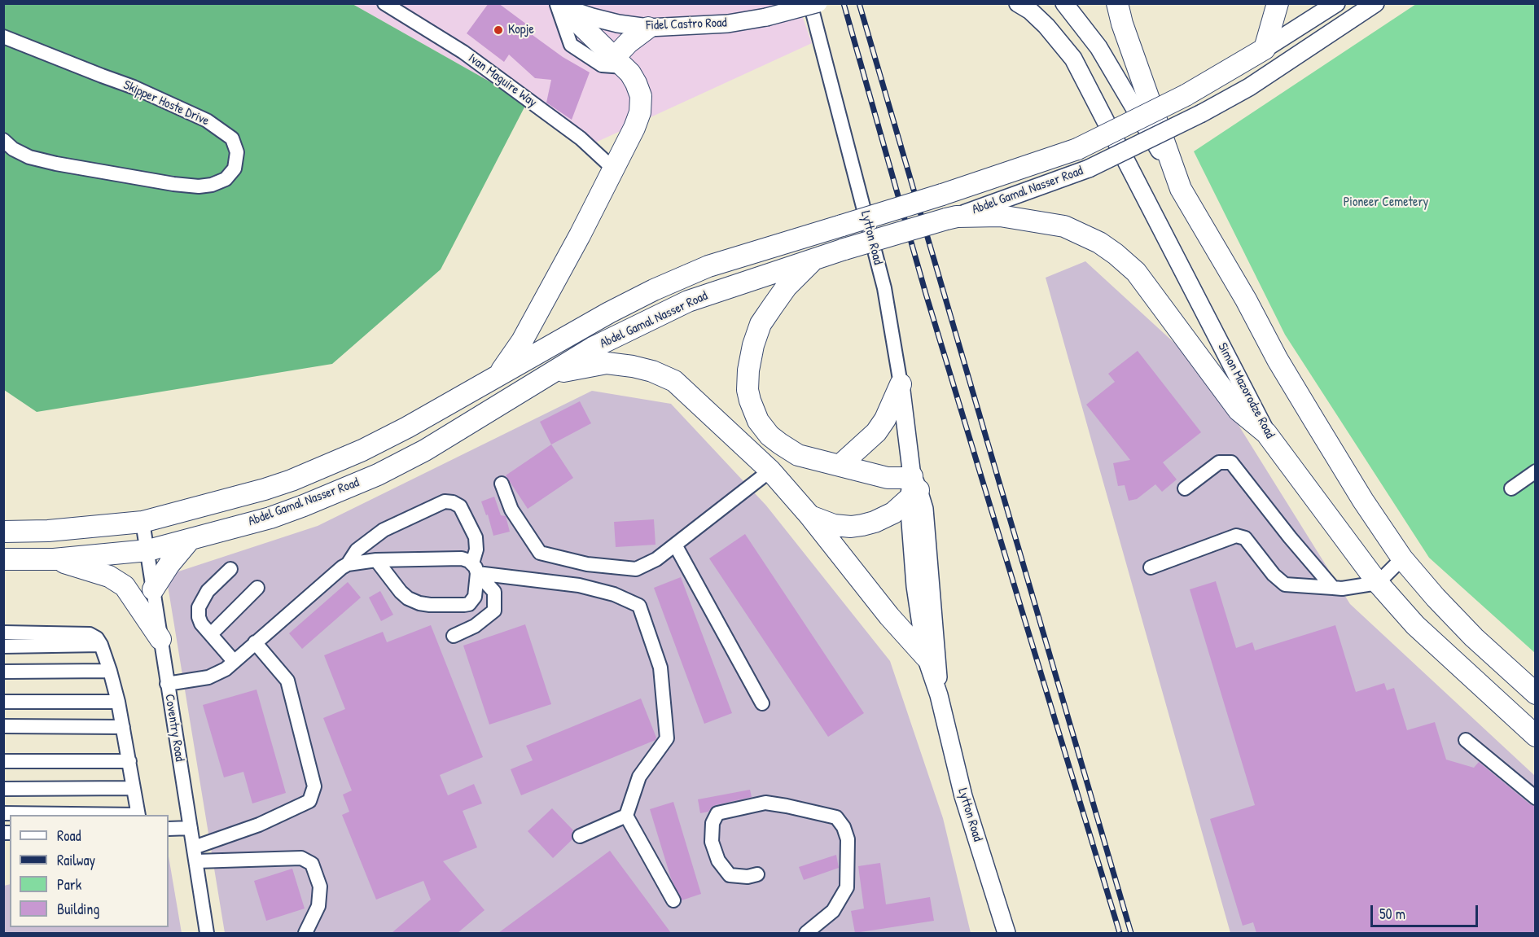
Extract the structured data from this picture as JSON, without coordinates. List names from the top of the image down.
{
  "streets": {
    "highway": ["Abdel Gamal Nasser Road", "Simon Mazorodze Road"],
    "main road": ["Fidel Castro Road", "Lytton Road"],
    "street": ["Ivan Maguire Way", "Skipper Hoste Drive", "Coventry Road"]
  },
  "crossings": [
    ["Abdel Gamal Nasser Road", "Coventry Road"]
  ],
  "parks": ["Pioneer Cemetery"],
  "places": ["Kopje"],
  "legend": [
    "Road",
    "Railway",
    "Park",
    "Building"
  ],
  "scale_bar": "50 m"
}
